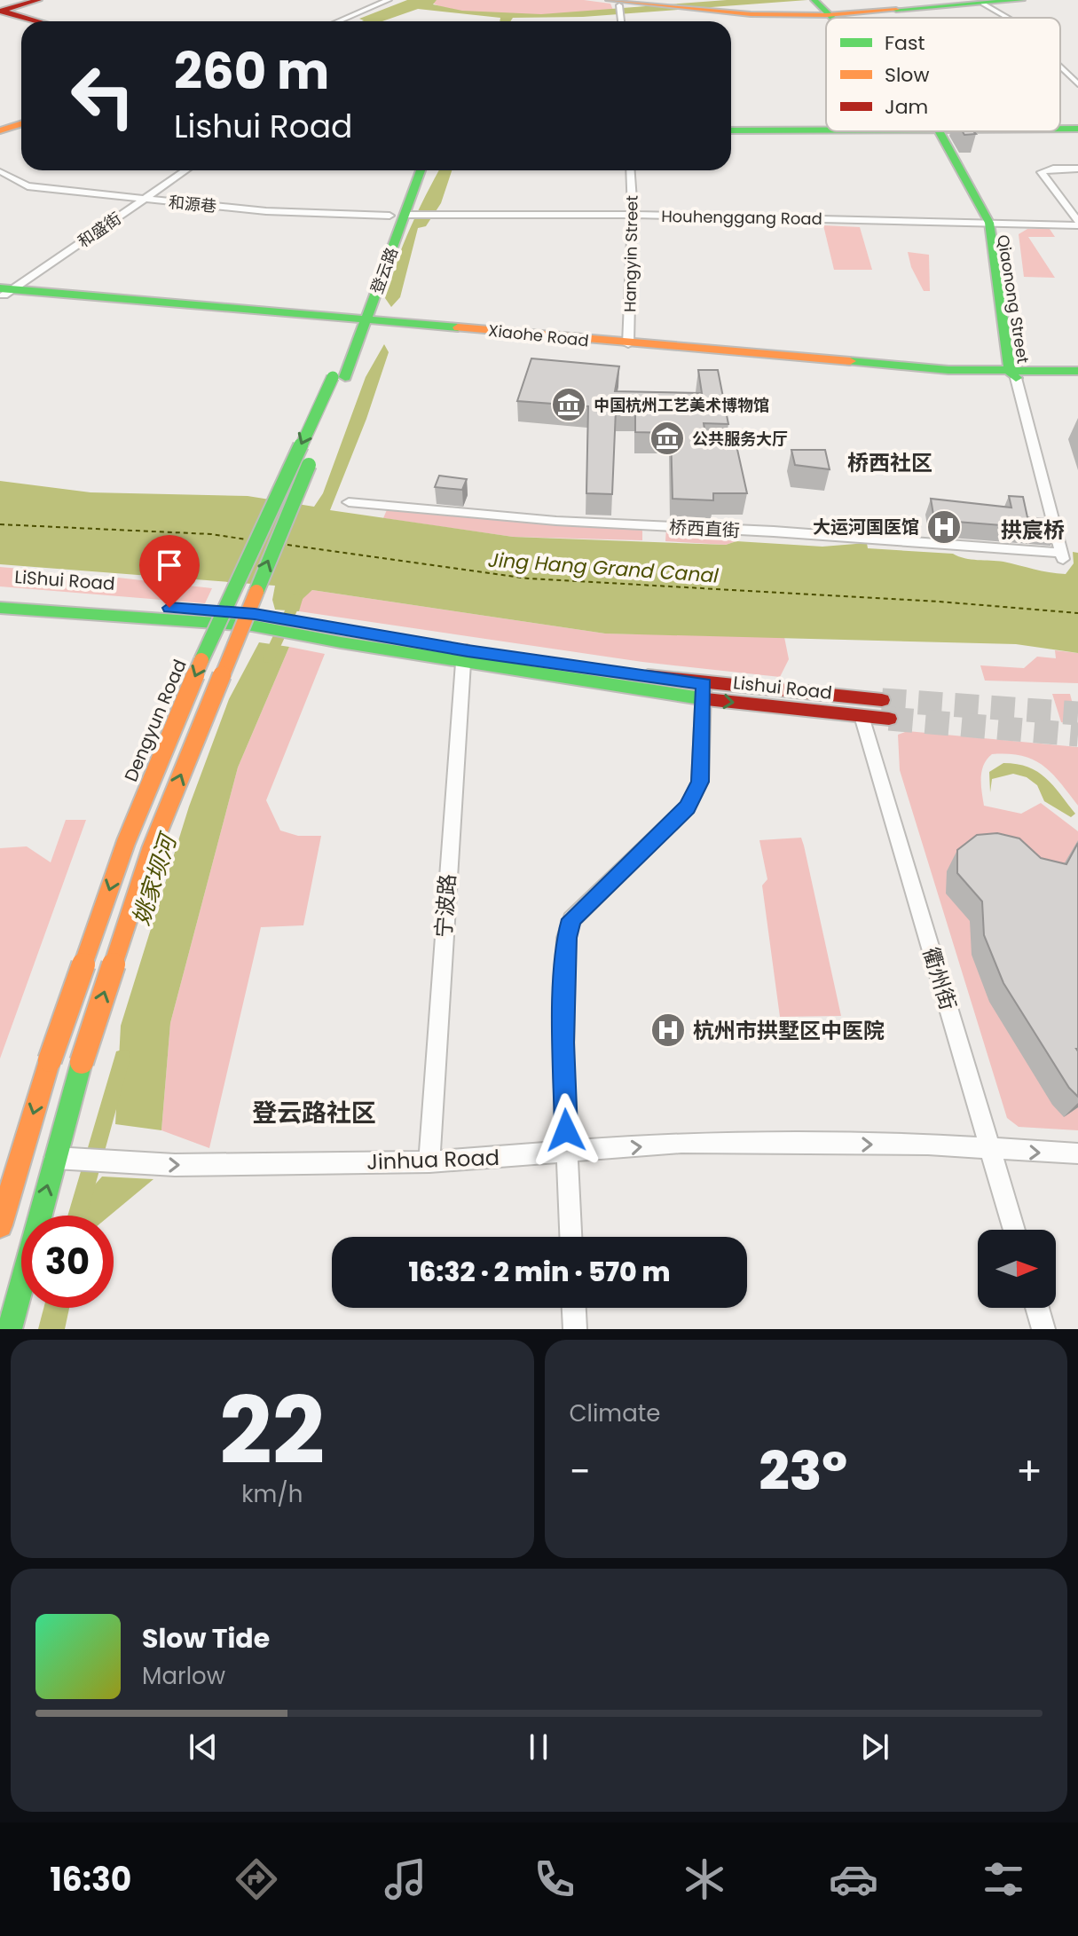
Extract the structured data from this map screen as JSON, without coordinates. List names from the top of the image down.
{
  "streets": {
    "main road": [
      "登云路",
      "Qiaonong Street",
      "Xiaohe Road",
      "LiShui Road",
      "Lishui Road",
      "Dengyun Road"
    ],
    "street": [
      "和源巷",
      "Houhenggang Road",
      "和盛街",
      "Hangyin Street",
      "桥西直街",
      "宁波路",
      "衢州街",
      "Jinhua Road"
    ]
  },
  "crossings": [
    ["和源巷", "Houhenggang Road"],
    ["和源巷", "和盛街"],
    ["和源巷", "登云路"],
    ["Houhenggang Road", "Hangyin Street"],
    ["Houhenggang Road", "登云路"],
    ["Houhenggang Road", "Qiaonong Street"],
    ["和盛街", "Xiaohe Road"],
    ["Hangyin Street", "Xiaohe Road"],
    ["登云路", "Xiaohe Road"],
    ["登云路", "Dengyun Road"],
    ["Qiaonong Street", "Xiaohe Road"],
    ["Qiaonong Street", "桥西直街"],
    ["LiShui Road", "Lishui Road"],
    ["Lishui Road", "宁波路"],
    ["Lishui Road", "衢州街"],
    ["Dengyun Road", "Jinhua Road"],
    ["宁波路", "Jinhua Road"],
    ["衢州街", "Jinhua Road"]
  ],
  "one_way": ["Jinhua Road"],
  "districts": ["桥西社区", "拱宸桥", "登云路社区"],
  "water": ["Jing Hang Grand Canal", "姚家坝河"],
  "places": {
    "museum": ["中国杭州工艺美术博物馆", "公共服务大厅"],
    "hospital": ["大运河国医馆", "杭州市拱墅区中医院"]
  },
  "legend": ["Fast", "Slow", "Jam"],
  "north": "right",
  "page": {
    "turn": ["260 m", "Lishui Road"],
    "limit": "30",
    "trip": "16:32 · 2 min · 570 m",
    "tile": [
      ["22", "km/h"],
      "Climate"
    ],
    "heat": ["−", "23°", "+"],
    "song": ["Slow Tide", "Marlow"],
    "tabs": "16:30"
  }
}
